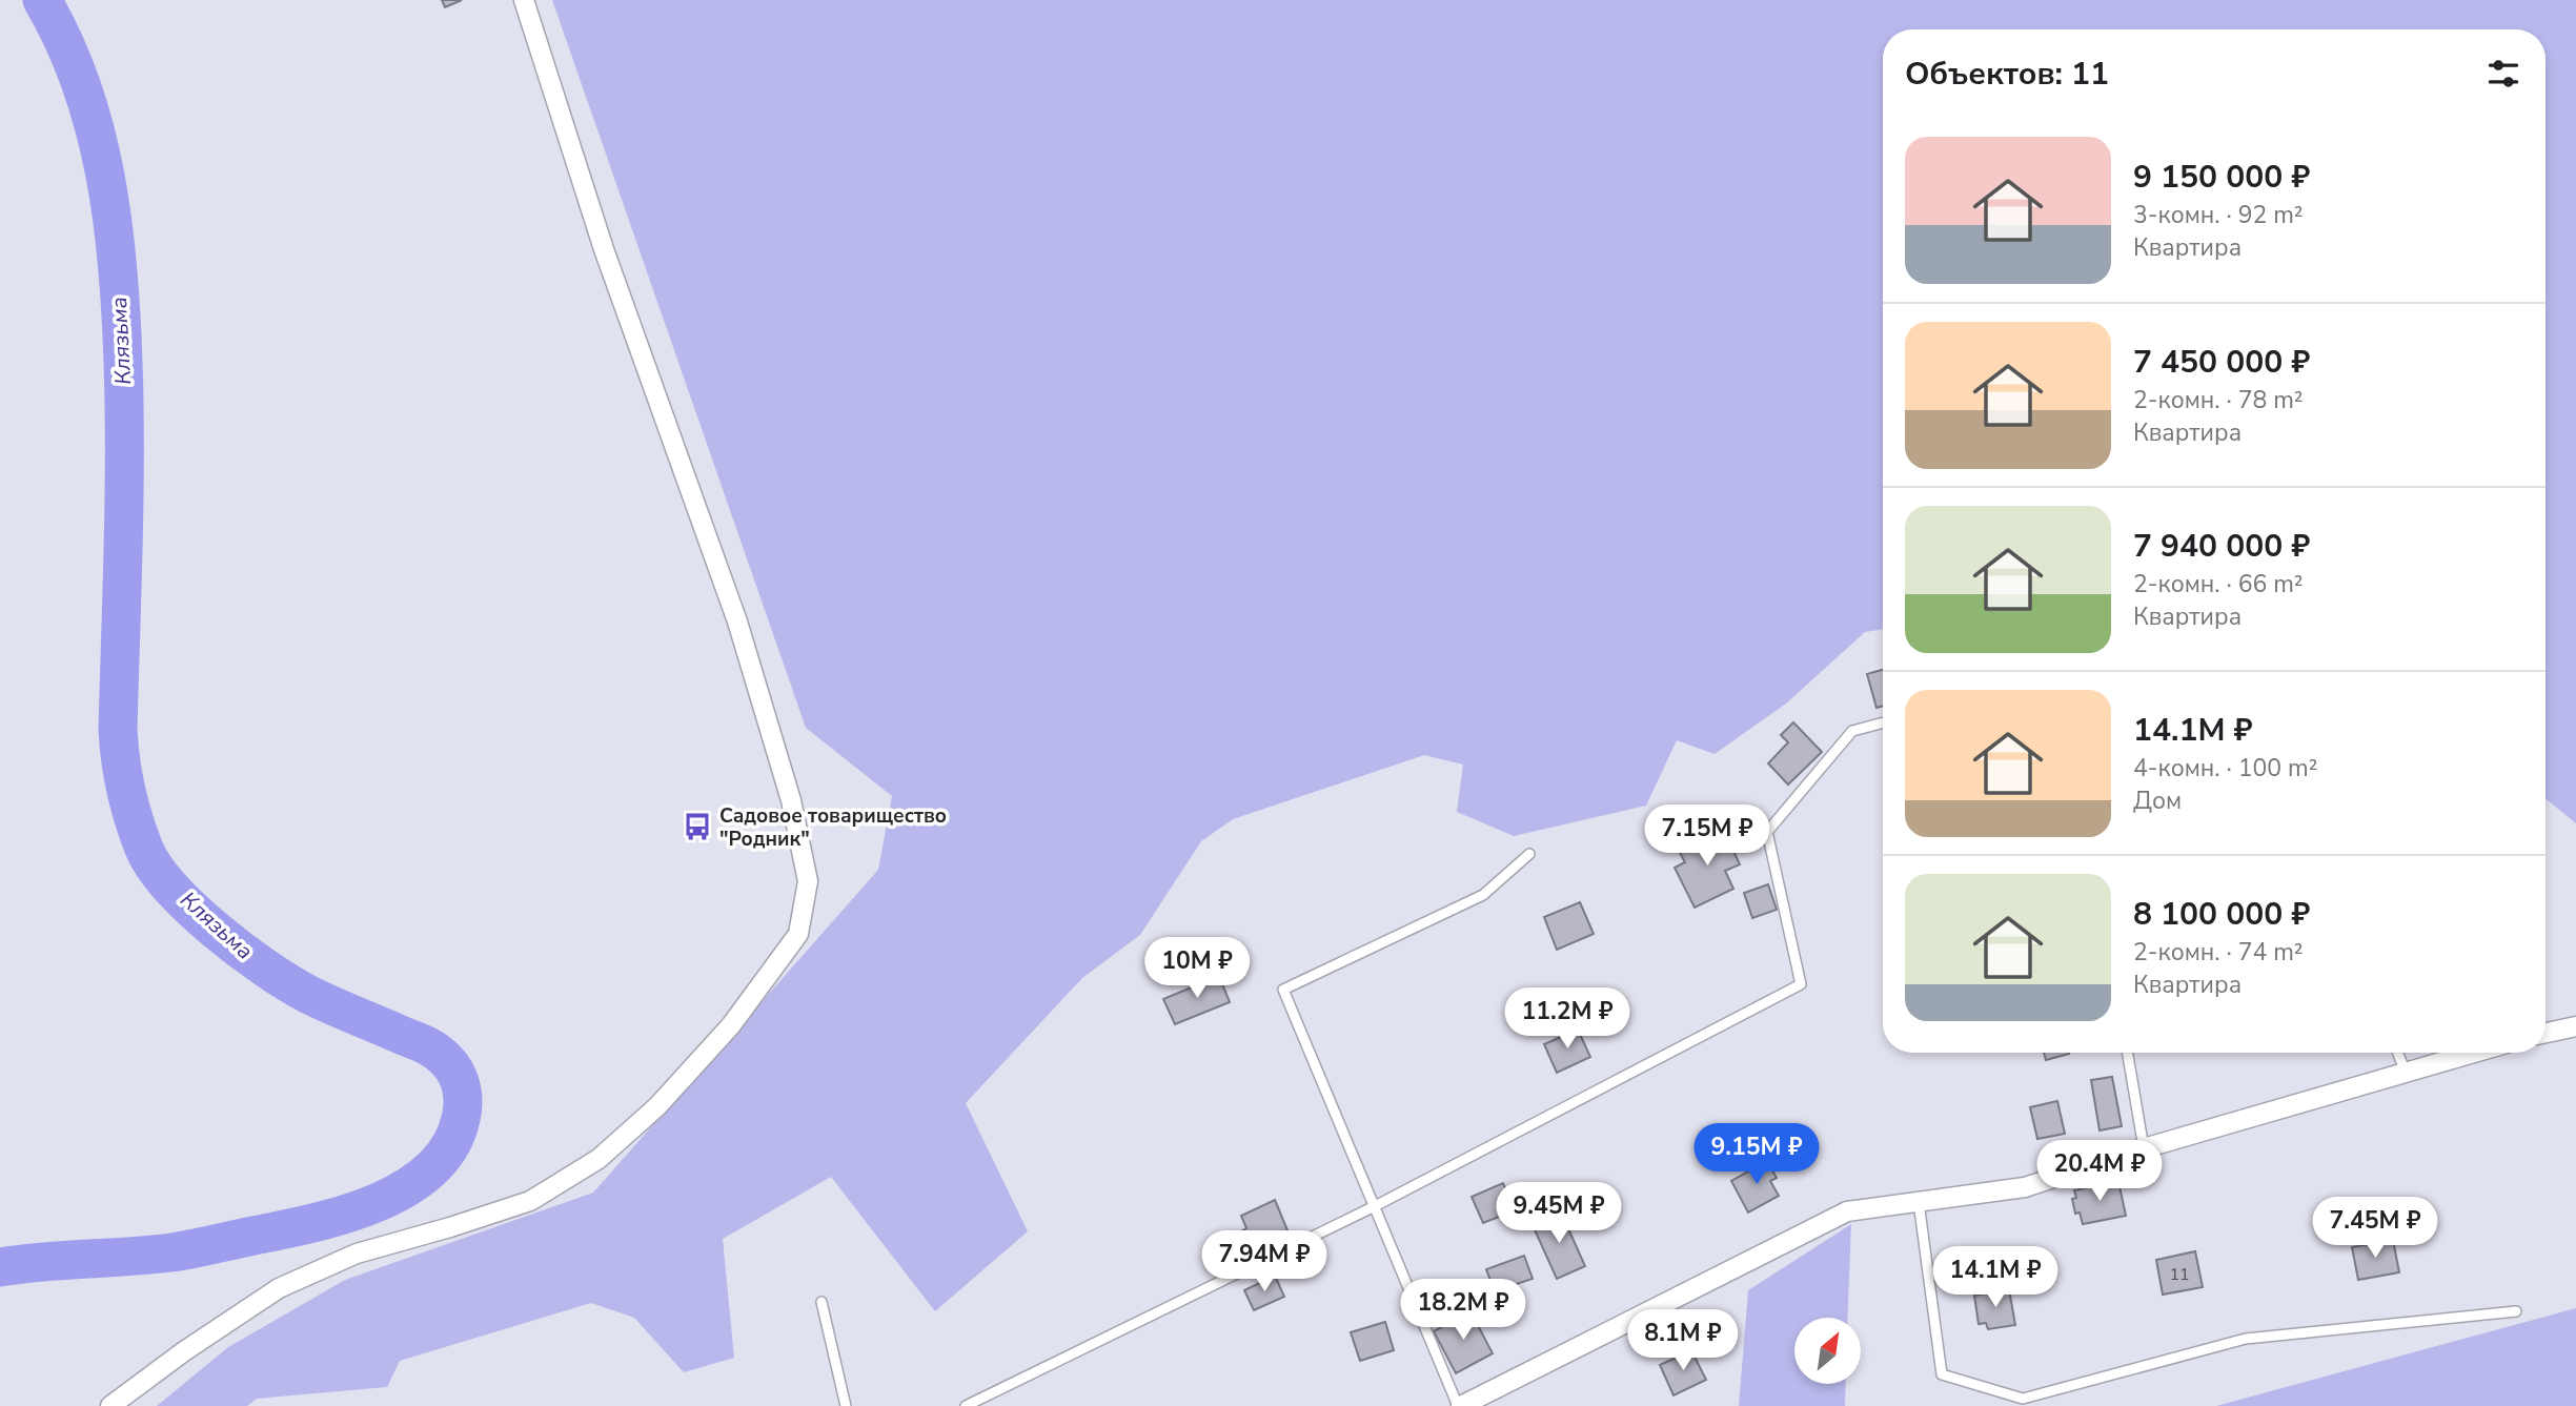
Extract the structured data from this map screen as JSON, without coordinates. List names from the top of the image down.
{
  "water": ["Клязьма"],
  "places": {
    "bus stop": ["Садовое товарищество \"Родник\""]
  },
  "house_numbers": ["11"],
  "north": "top right",
  "page": {
    "heading": "Объектов: 11",
    "list": [
      {
        "name": "9 150 000 ₽",
        "note": "3-комн. · 92 m² · Квартира"
      },
      {
        "name": "7 450 000 ₽",
        "note": "2-комн. · 78 m² · Квартира"
      },
      {
        "name": "7 940 000 ₽",
        "note": "2-комн. · 66 m² · Квартира"
      },
      {
        "name": "14.1M ₽",
        "note": "4-комн. · 100 m² · Дом"
      },
      {
        "name": "8 100 000 ₽",
        "note": "2-комн. · 74 m² · Квартира"
      }
    ],
    "price": [
      "7.15M ₽",
      "10M ₽",
      "11.2M ₽",
      "9.15M ₽",
      "20.4M ₽",
      "9.45M ₽",
      "7.45M ₽",
      "7.94M ₽",
      "14.1M ₽",
      "18.2M ₽",
      "8.1M ₽"
    ]
  }
}
